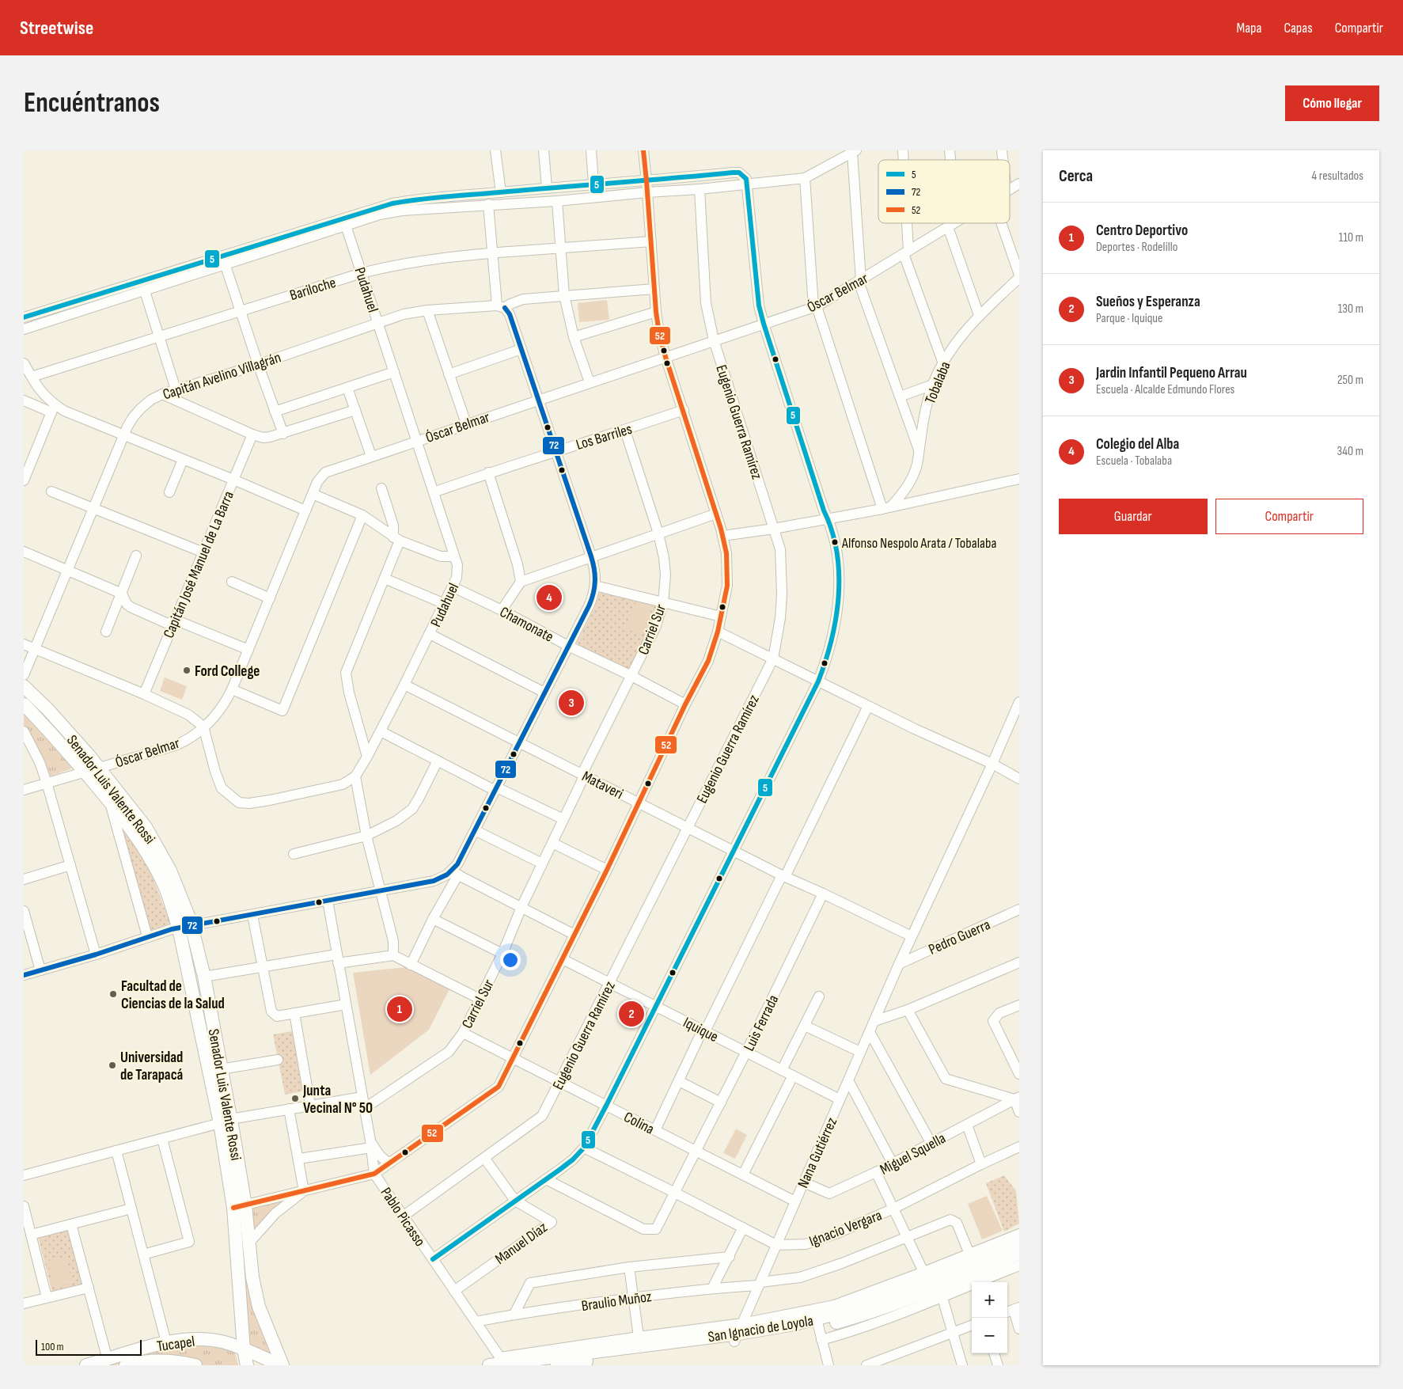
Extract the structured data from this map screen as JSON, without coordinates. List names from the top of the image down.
{
  "streets": {
    "main road": ["Senador Luis Valente Rossi", "San Ignacio de Loyola", "Tucapel"],
    "street": [
      "Bariloche",
      "Pudahuel",
      "Óscar Belmar",
      "Capitán Avelino Villagrán",
      "Tobalaba",
      "Eugenio Guerra Ramírez",
      "Los Barriles",
      "Capitán José Manuel de La Barra",
      "Chamonate",
      "Carriel Sur",
      "Mataveri",
      "Pedro Guerra",
      "Luis Ferrada",
      "Iquique",
      "Colina",
      "Nana Gutiérrez",
      "Miguel Squella",
      "Pablo Picasso",
      "Ignacio Vergara",
      "Manuel Díaz",
      "Braulio Muñoz"
    ]
  },
  "crossings": [
    ["Bariloche", "Pudahuel"],
    ["Pudahuel", "Óscar Belmar"],
    ["Pudahuel", "Capitán Avelino Villagrán"],
    ["Pudahuel", "Los Barriles"],
    ["Pudahuel", "Chamonate"],
    ["Pudahuel", "Mataveri"],
    ["Óscar Belmar", "Eugenio Guerra Ramírez"],
    ["Óscar Belmar", "Senador Luis Valente Rossi"],
    ["Eugenio Guerra Ramírez", "Mataveri"],
    ["Eugenio Guerra Ramírez", "Iquique"],
    ["Eugenio Guerra Ramírez", "Colina"],
    ["Eugenio Guerra Ramírez", "Pablo Picasso"],
    ["Eugenio Guerra Ramírez", "Manuel Díaz"],
    ["Los Barriles", "Carriel Sur"],
    ["Chamonate", "Carriel Sur"],
    ["Carriel Sur", "Mataveri"],
    ["Carriel Sur", "Colina"],
    ["Carriel Sur", "Pablo Picasso"],
    ["Mataveri", "Luis Ferrada"],
    ["Mataveri", "Nana Gutiérrez"],
    ["Senador Luis Valente Rossi", "Tucapel"],
    ["Pedro Guerra", "Nana Gutiérrez"],
    ["Luis Ferrada", "Iquique"],
    ["Luis Ferrada", "Colina"],
    ["Luis Ferrada", "Ignacio Vergara"],
    ["Iquique", "Nana Gutiérrez"],
    ["Colina", "Nana Gutiérrez"],
    ["Nana Gutiérrez", "Miguel Squella"],
    ["Nana Gutiérrez", "Ignacio Vergara"],
    ["Nana Gutiérrez", "Braulio Muñoz"],
    ["Nana Gutiérrez", "San Ignacio de Loyola"],
    ["Pablo Picasso", "Manuel Díaz"],
    ["Pablo Picasso", "Braulio Muñoz"],
    ["Pablo Picasso", "San Ignacio de Loyola"],
    ["Braulio Muñoz", "San Ignacio de Loyola"]
  ],
  "places": [
    "Alfonso Nespolo Arata / Tobalaba",
    "Ford College",
    "Facultad de Ciencias de la Salud",
    "Universidad de Tarapacá",
    "Junta Vecinal N° 50"
  ],
  "lines": ["transit line 52", "transit line 5", "transit line 72"],
  "legend": ["5", "72", "52"],
  "scale_bar": "100 m",
  "page": {
    "header": "Streetwise",
    "nav": ["Mapa", "Capas", "Compartir"],
    "buttons": [
      "Cómo llegar",
      ["Guardar", "Compartir"]
    ],
    "title": "Encuéntranos",
    "heading": ["Cerca", "4 resultados"],
    "list": [
      {
        "mark": "1",
        "name": "Centro Deportivo",
        "note": "Deportes · Rodelillo",
        "value": "110 m"
      },
      {
        "mark": "2",
        "name": "Sueños y Esperanza",
        "note": "Parque · Iquique",
        "value": "130 m"
      },
      {
        "mark": "3",
        "name": "Jardin Infantil Pequeno Arrau",
        "note": "Escuela · Alcalde Edmundo Flores",
        "value": "250 m"
      },
      {
        "mark": "4",
        "name": "Colegio del Alba",
        "note": "Escuela · Tobalaba",
        "value": "340 m"
      }
    ],
    "pins": [
      "4",
      "3",
      "1",
      "2"
    ],
    "map_buttons": ["+", "−"],
    "scale": "100 m"
  }
}
